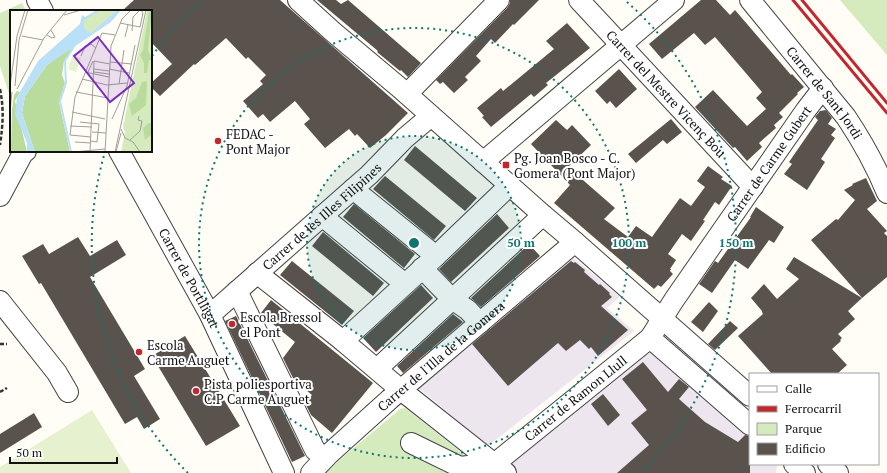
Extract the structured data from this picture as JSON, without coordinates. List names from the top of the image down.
{
  "streets": {
    "street": [
      "Carrer del Mestre Vicenç Bou",
      "Carrer de Sant Jordi",
      "Carrer de Carme Gubert",
      "Carrer de les Illes Filipines",
      "Carrer de Portlligat",
      "Carrer de l'Illa de la Gomera",
      "Carrer de Ramon Llull"
    ]
  },
  "crossings": [
    ["Carrer del Mestre Vicenç Bou", "Carrer de Carme Gubert"],
    ["Carrer de Sant Jordi", "Carrer de Carme Gubert"],
    ["Carrer de Carme Gubert", "Carrer de Ramon Llull"],
    ["Carrer de les Illes Filipines", "Carrer de Portlligat"]
  ],
  "places": {
    "other": [
      "FEDAC - Pont Major",
      "Escola Bressol el Pont",
      "Escola Carme Auguet",
      "Pista poliesportiva C.P Carme Auguet"
    ],
    "transit": ["Pg. Joan Bosco - C. Gomera (Pont Major)"]
  },
  "legend": [
    "Calle",
    "Ferrocarril",
    "Parque",
    "Edificio"
  ],
  "scale_bar": "50 m",
  "rings": ["50 m", "100 m", "150 m"]
}
